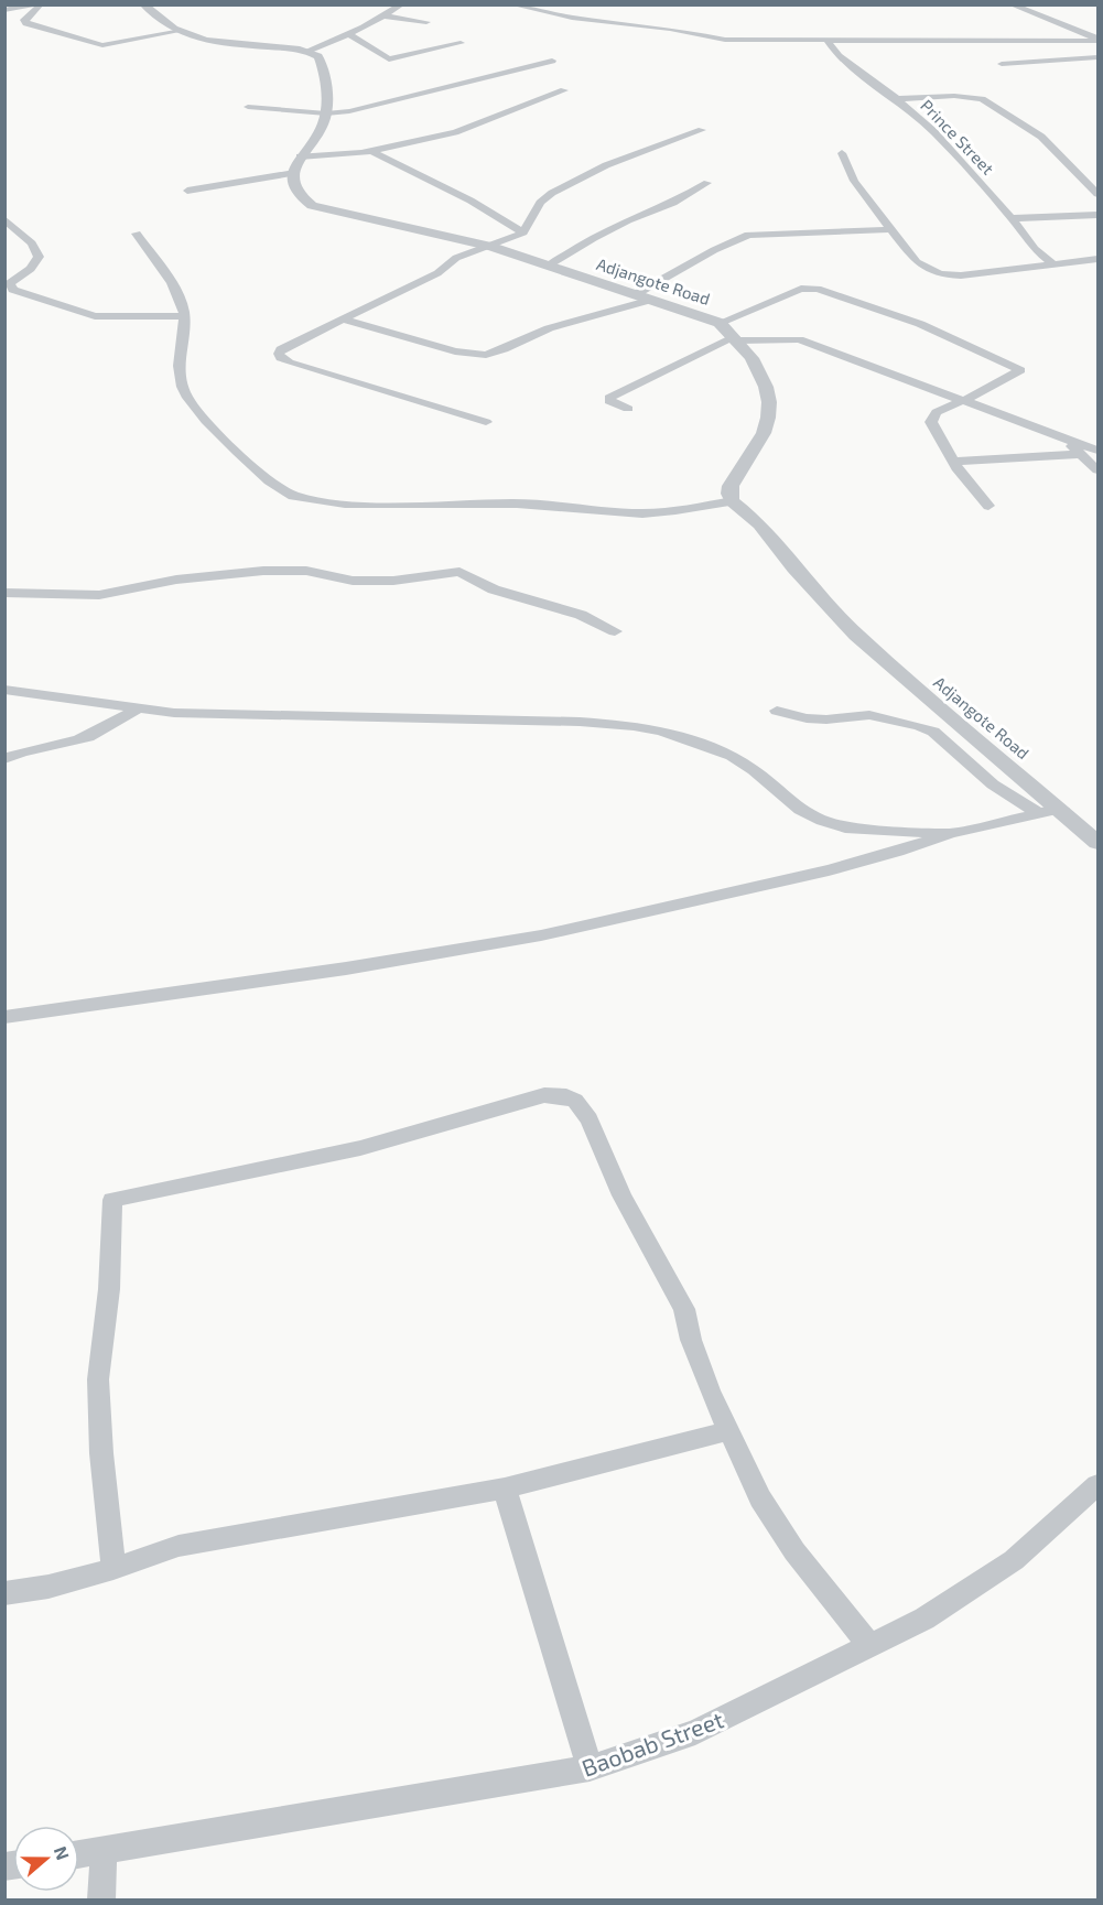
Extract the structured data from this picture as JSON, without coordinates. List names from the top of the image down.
{
  "streets": {
    "street": ["Prince Street", "Adjangote Road", "Baobab Street"]
  },
  "north": "right"
}
